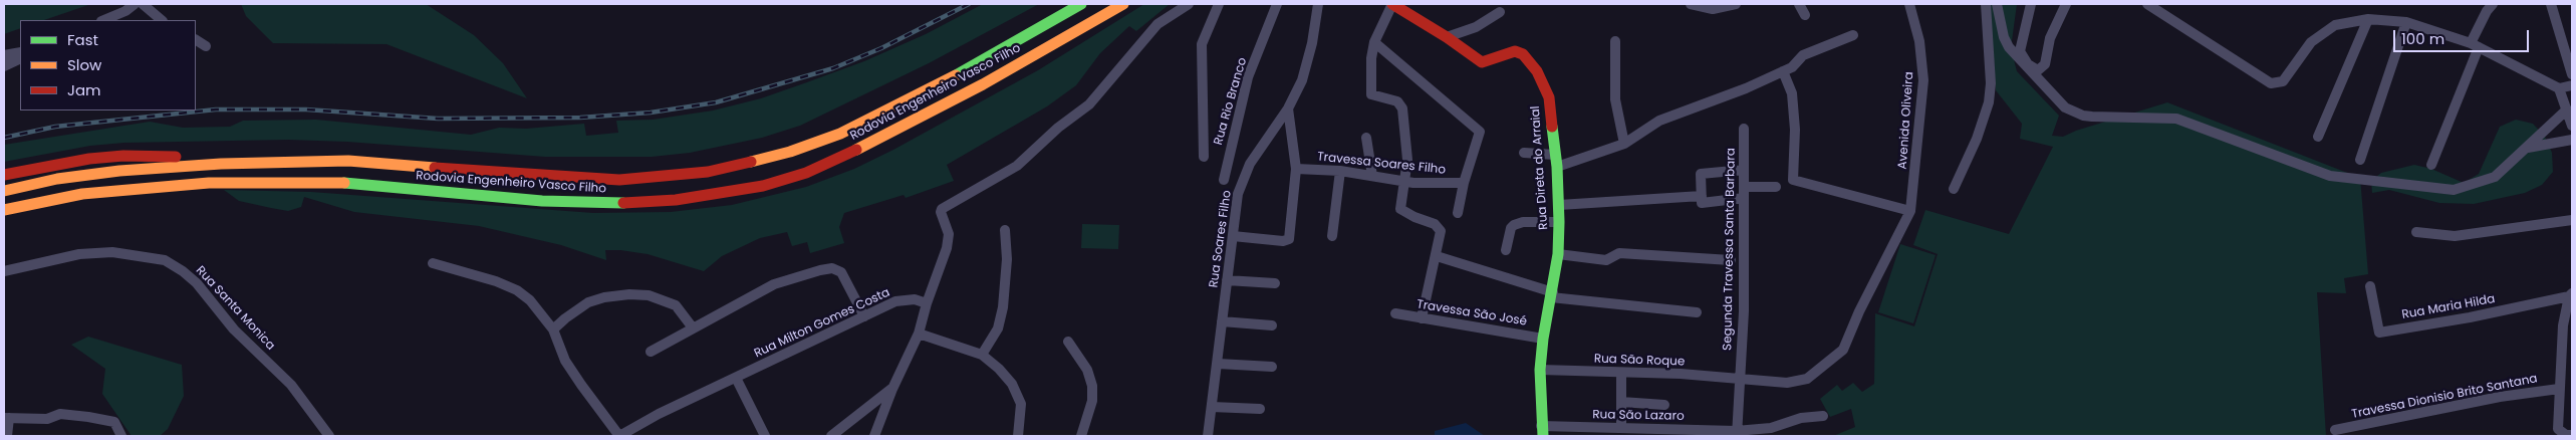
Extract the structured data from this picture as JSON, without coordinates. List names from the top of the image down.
{
  "streets": {
    "main road": ["Rodovia Engenheiro Vasco Filho", "Rua Direta do Arraial"],
    "street": [
      "Rua Rio Branco",
      "Avenida Oliveira",
      "Travessa Soares Filho",
      "Rua Soares Filho",
      "Segunda Travessa Santa Barbara",
      "Rua Maria Hilda",
      "Rua Santa Monica",
      "Travessa São José",
      "Rua Milton Gomes Costa",
      "Rua São Roque",
      "Travessa Dionisio Brito Santana",
      "Rua São Lazaro"
    ]
  },
  "crossings": [
    ["Avenida Oliveira", "Rua São Roque"],
    ["Rua Direta do Arraial", "Travessa São José"],
    ["Rua Direta do Arraial", "Rua São Roque"],
    ["Rua Direta do Arraial", "Rua São Lazaro"],
    ["Segunda Travessa Santa Barbara", "Rua São Roque"],
    ["Segunda Travessa Santa Barbara", "Rua São Lazaro"]
  ],
  "legend": ["Fast", "Slow", "Jam"],
  "scale_bar": "100 m"
}
